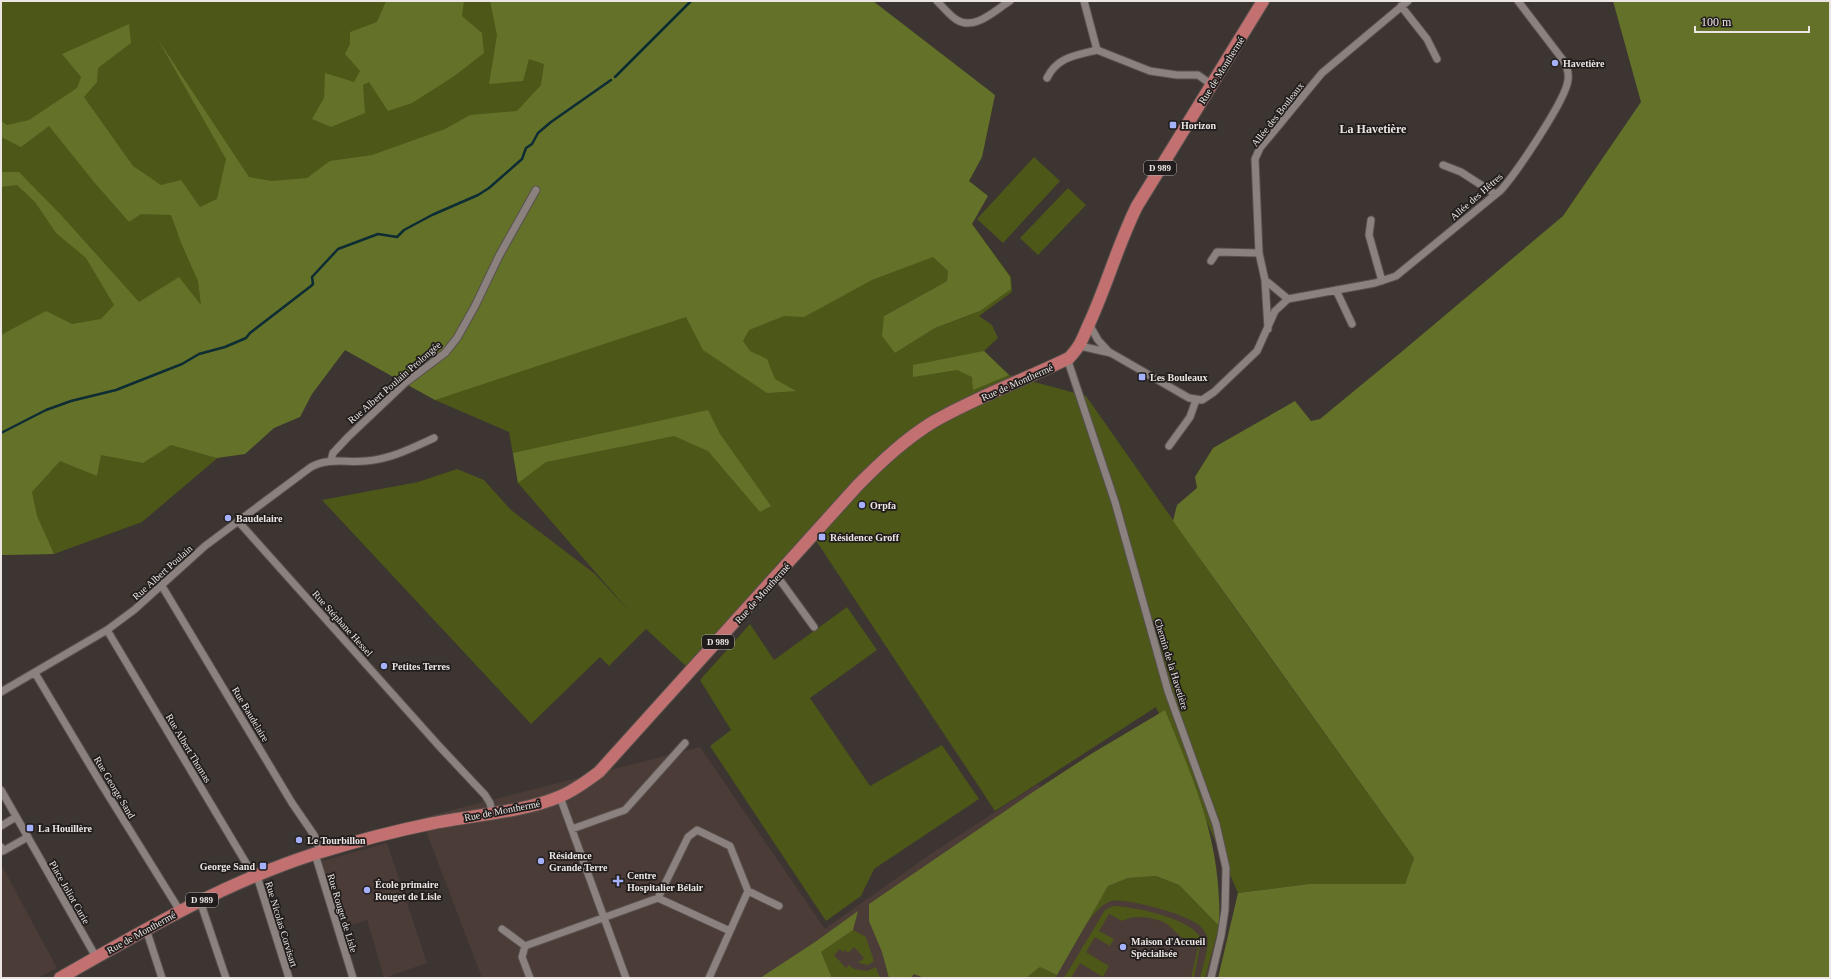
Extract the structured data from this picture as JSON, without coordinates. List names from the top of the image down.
{
  "streets": {
    "main road": ["Rue de Monthermé", "D 989"],
    "street": [
      "Allée des Bouleaux",
      "Allée des Hêtres",
      "Rue Albert Poulain Prolongée",
      "Rue Albert Poulain",
      "Rue Stéphane Hessel",
      "Chemin de la Havetière",
      "Rue Baudelaire",
      "Rue Albert Thomas",
      "Rue George Sand",
      "Place Joliot Curie",
      "Rue Rouget de Lisle",
      "Rue Nicolas Corvisart"
    ]
  },
  "crossings": [
    ["Rue de Monthermé", "Rue Stéphane Hessel"],
    ["Rue de Monthermé", "Chemin de la Havetière"],
    ["Rue de Monthermé", "Rue Baudelaire"],
    ["Rue de Monthermé", "Rue Albert Thomas"],
    ["Rue de Monthermé", "Rue George Sand"],
    ["Rue de Monthermé", "Place Joliot Curie"],
    ["Rue de Monthermé", "Rue Rouget de Lisle"],
    ["Rue de Monthermé", "Rue Nicolas Corvisart"],
    ["Rue Albert Poulain Prolongée", "Rue Albert Poulain"],
    ["Rue Albert Poulain", "Rue Stéphane Hessel"],
    ["Rue Albert Poulain", "Rue Baudelaire"],
    ["Rue Albert Poulain", "Rue Albert Thomas"],
    ["Rue Albert Poulain", "Rue George Sand"],
    ["Rue Baudelaire", "Rue Rouget de Lisle"],
    ["Rue Albert Thomas", "Rue Nicolas Corvisart"]
  ],
  "districts": ["La Havetière"],
  "places": {
    "other": [
      "Havetière",
      "Orpfa",
      "Baudelaire",
      "Petites Terres",
      "Le Tourbillon",
      "Résidence Grande Terre",
      "École primaire Rouget de Lisle",
      "Maison d'Accueil Spécialisée"
    ],
    "transit": [
      "Horizon",
      "Les Bouleaux",
      "Résidence Groff",
      "La Houillère",
      "George Sand"
    ],
    "health": ["Centre Hospitalier Bélair"]
  },
  "scale_bar": "100 m"
}
